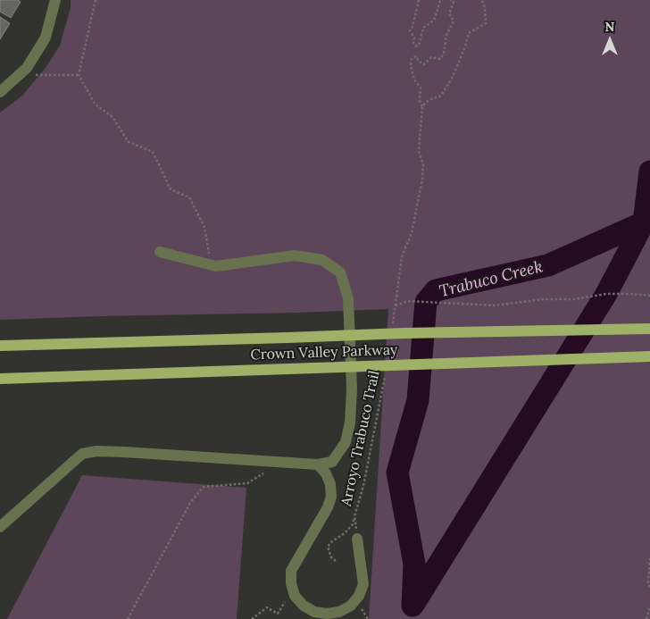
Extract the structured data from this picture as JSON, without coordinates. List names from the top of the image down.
{
  "streets": {
    "main road": ["Crown Valley Parkway"],
    "path": ["Arroyo Trabuco Trail"]
  },
  "water": ["Trabuco Creek"],
  "north": "top"
}
